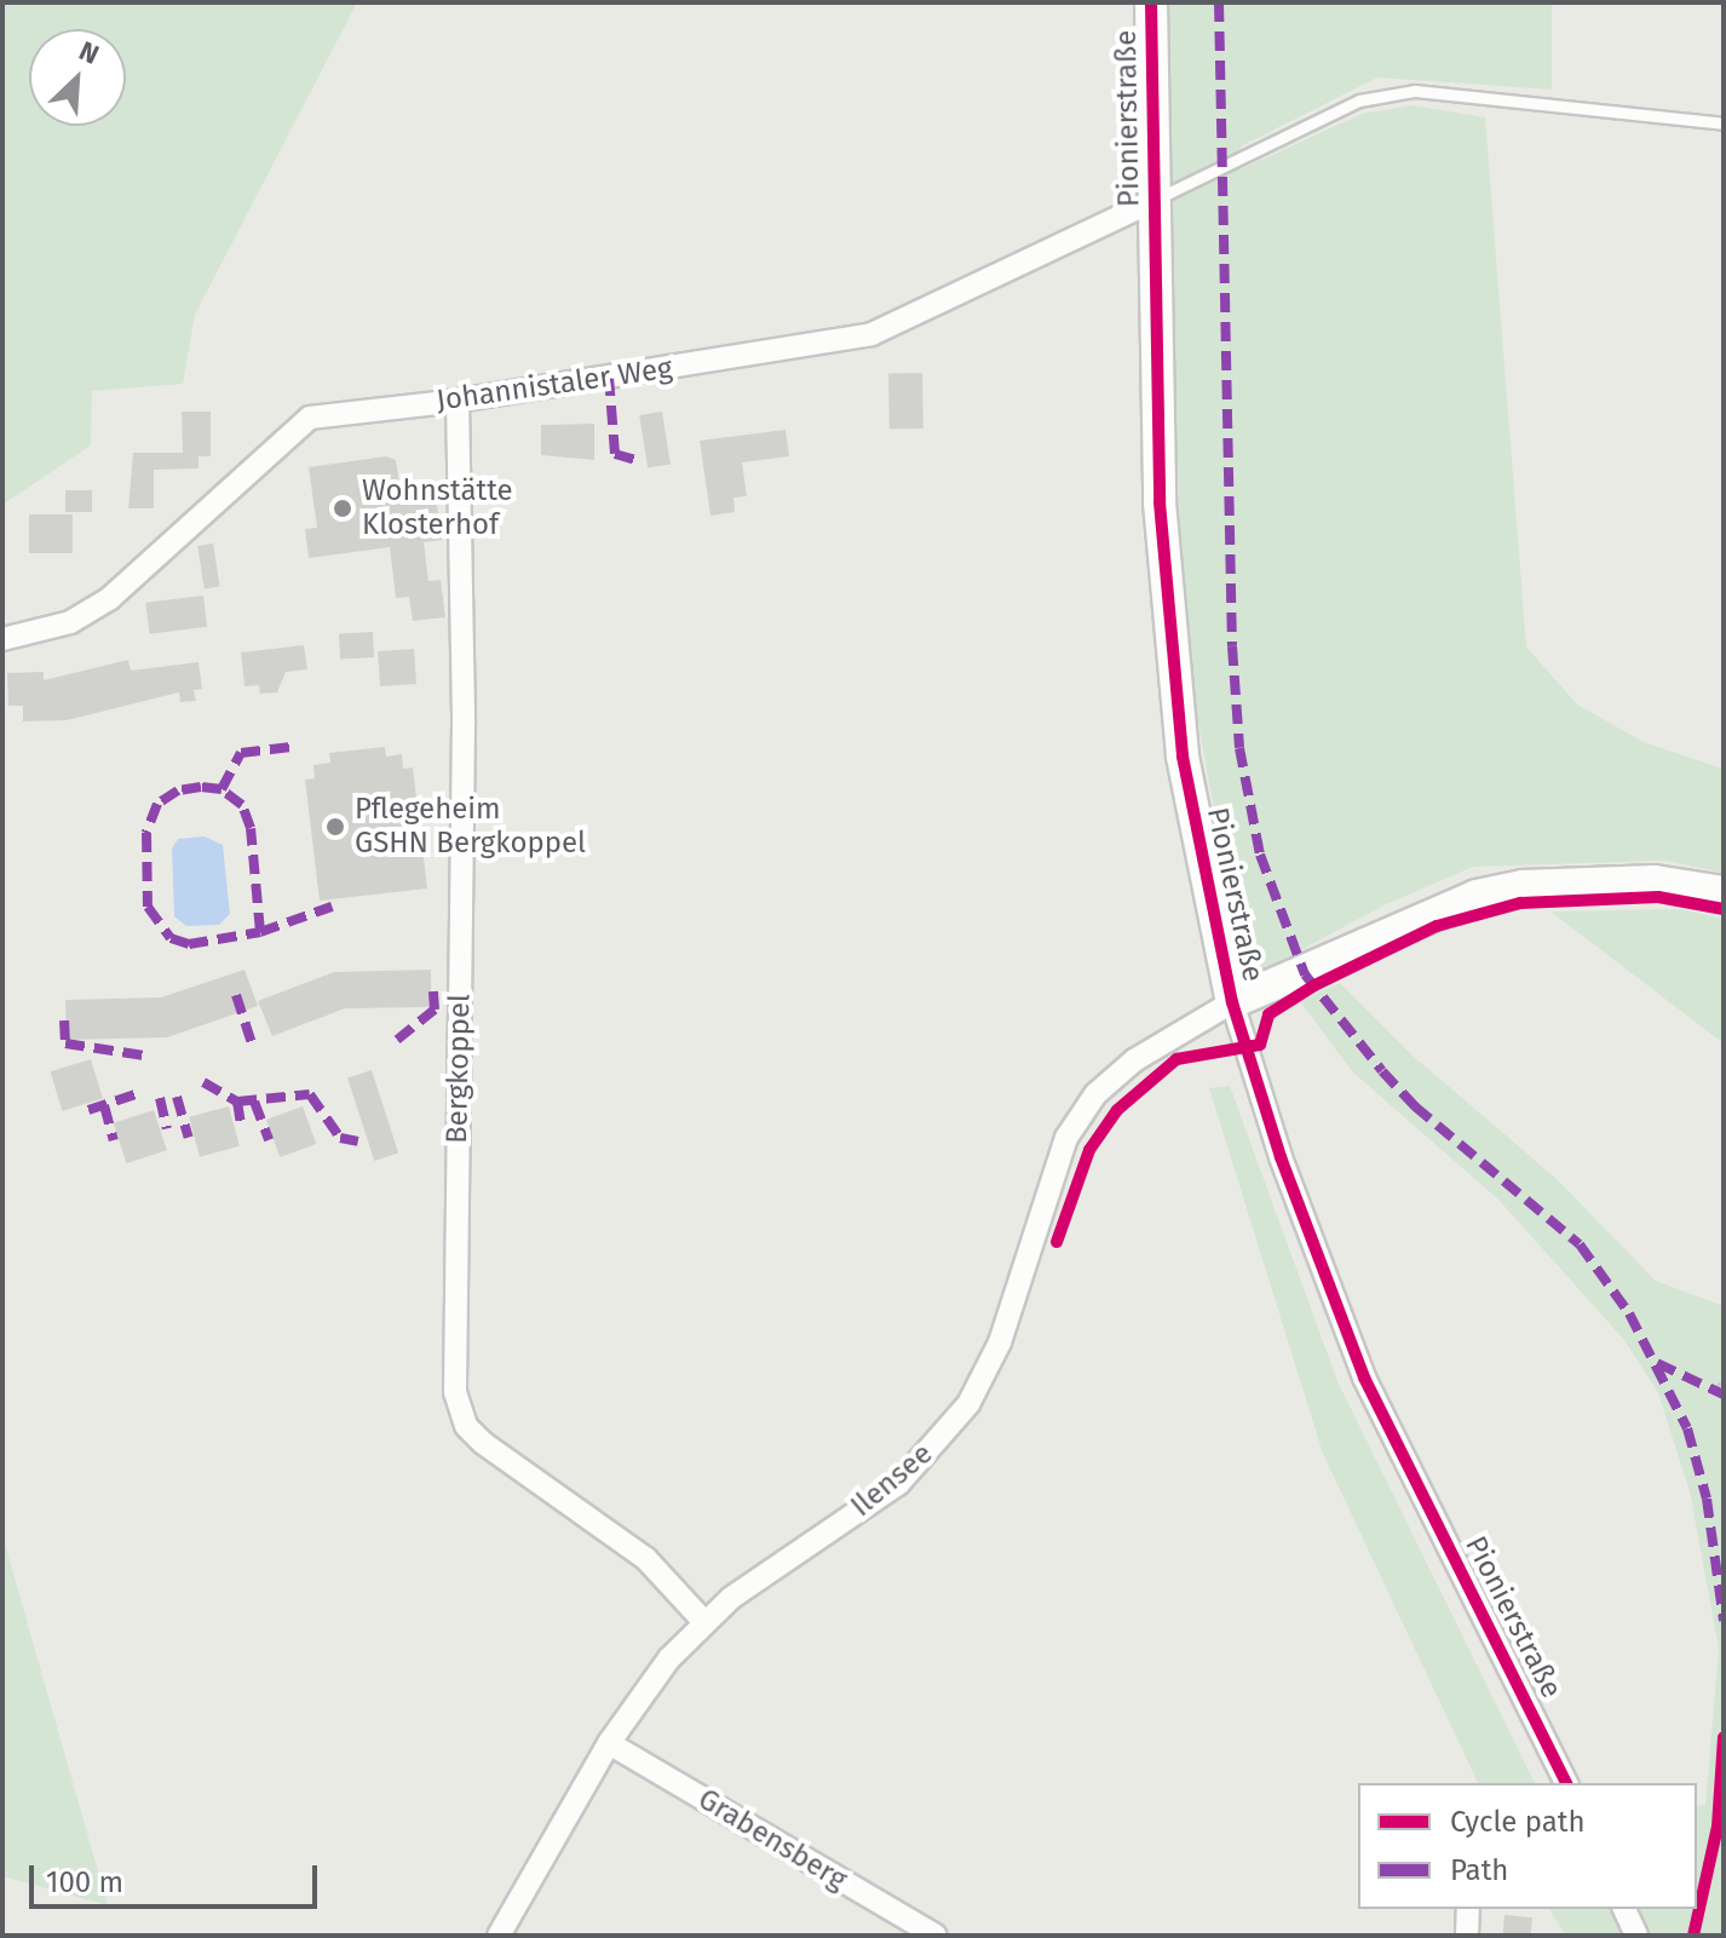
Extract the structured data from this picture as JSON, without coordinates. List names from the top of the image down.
{
  "streets": {
    "street": [
      "Pionierstraße",
      "Johannistaler Weg",
      "Bergkoppel",
      "Ilensee",
      "Grabensberg"
    ]
  },
  "crossings": [
    ["Pionierstraße", "Johannistaler Weg"],
    ["Pionierstraße", "Ilensee"],
    ["Johannistaler Weg", "Bergkoppel"],
    ["Bergkoppel", "Ilensee"],
    ["Ilensee", "Grabensberg"]
  ],
  "places": ["Wohnstätte Klosterhof", "Pflegeheim GSHN Bergkoppel"],
  "legend": ["Cycle path", "Path"],
  "scale_bar": "100 m",
  "north": "top right"
}
